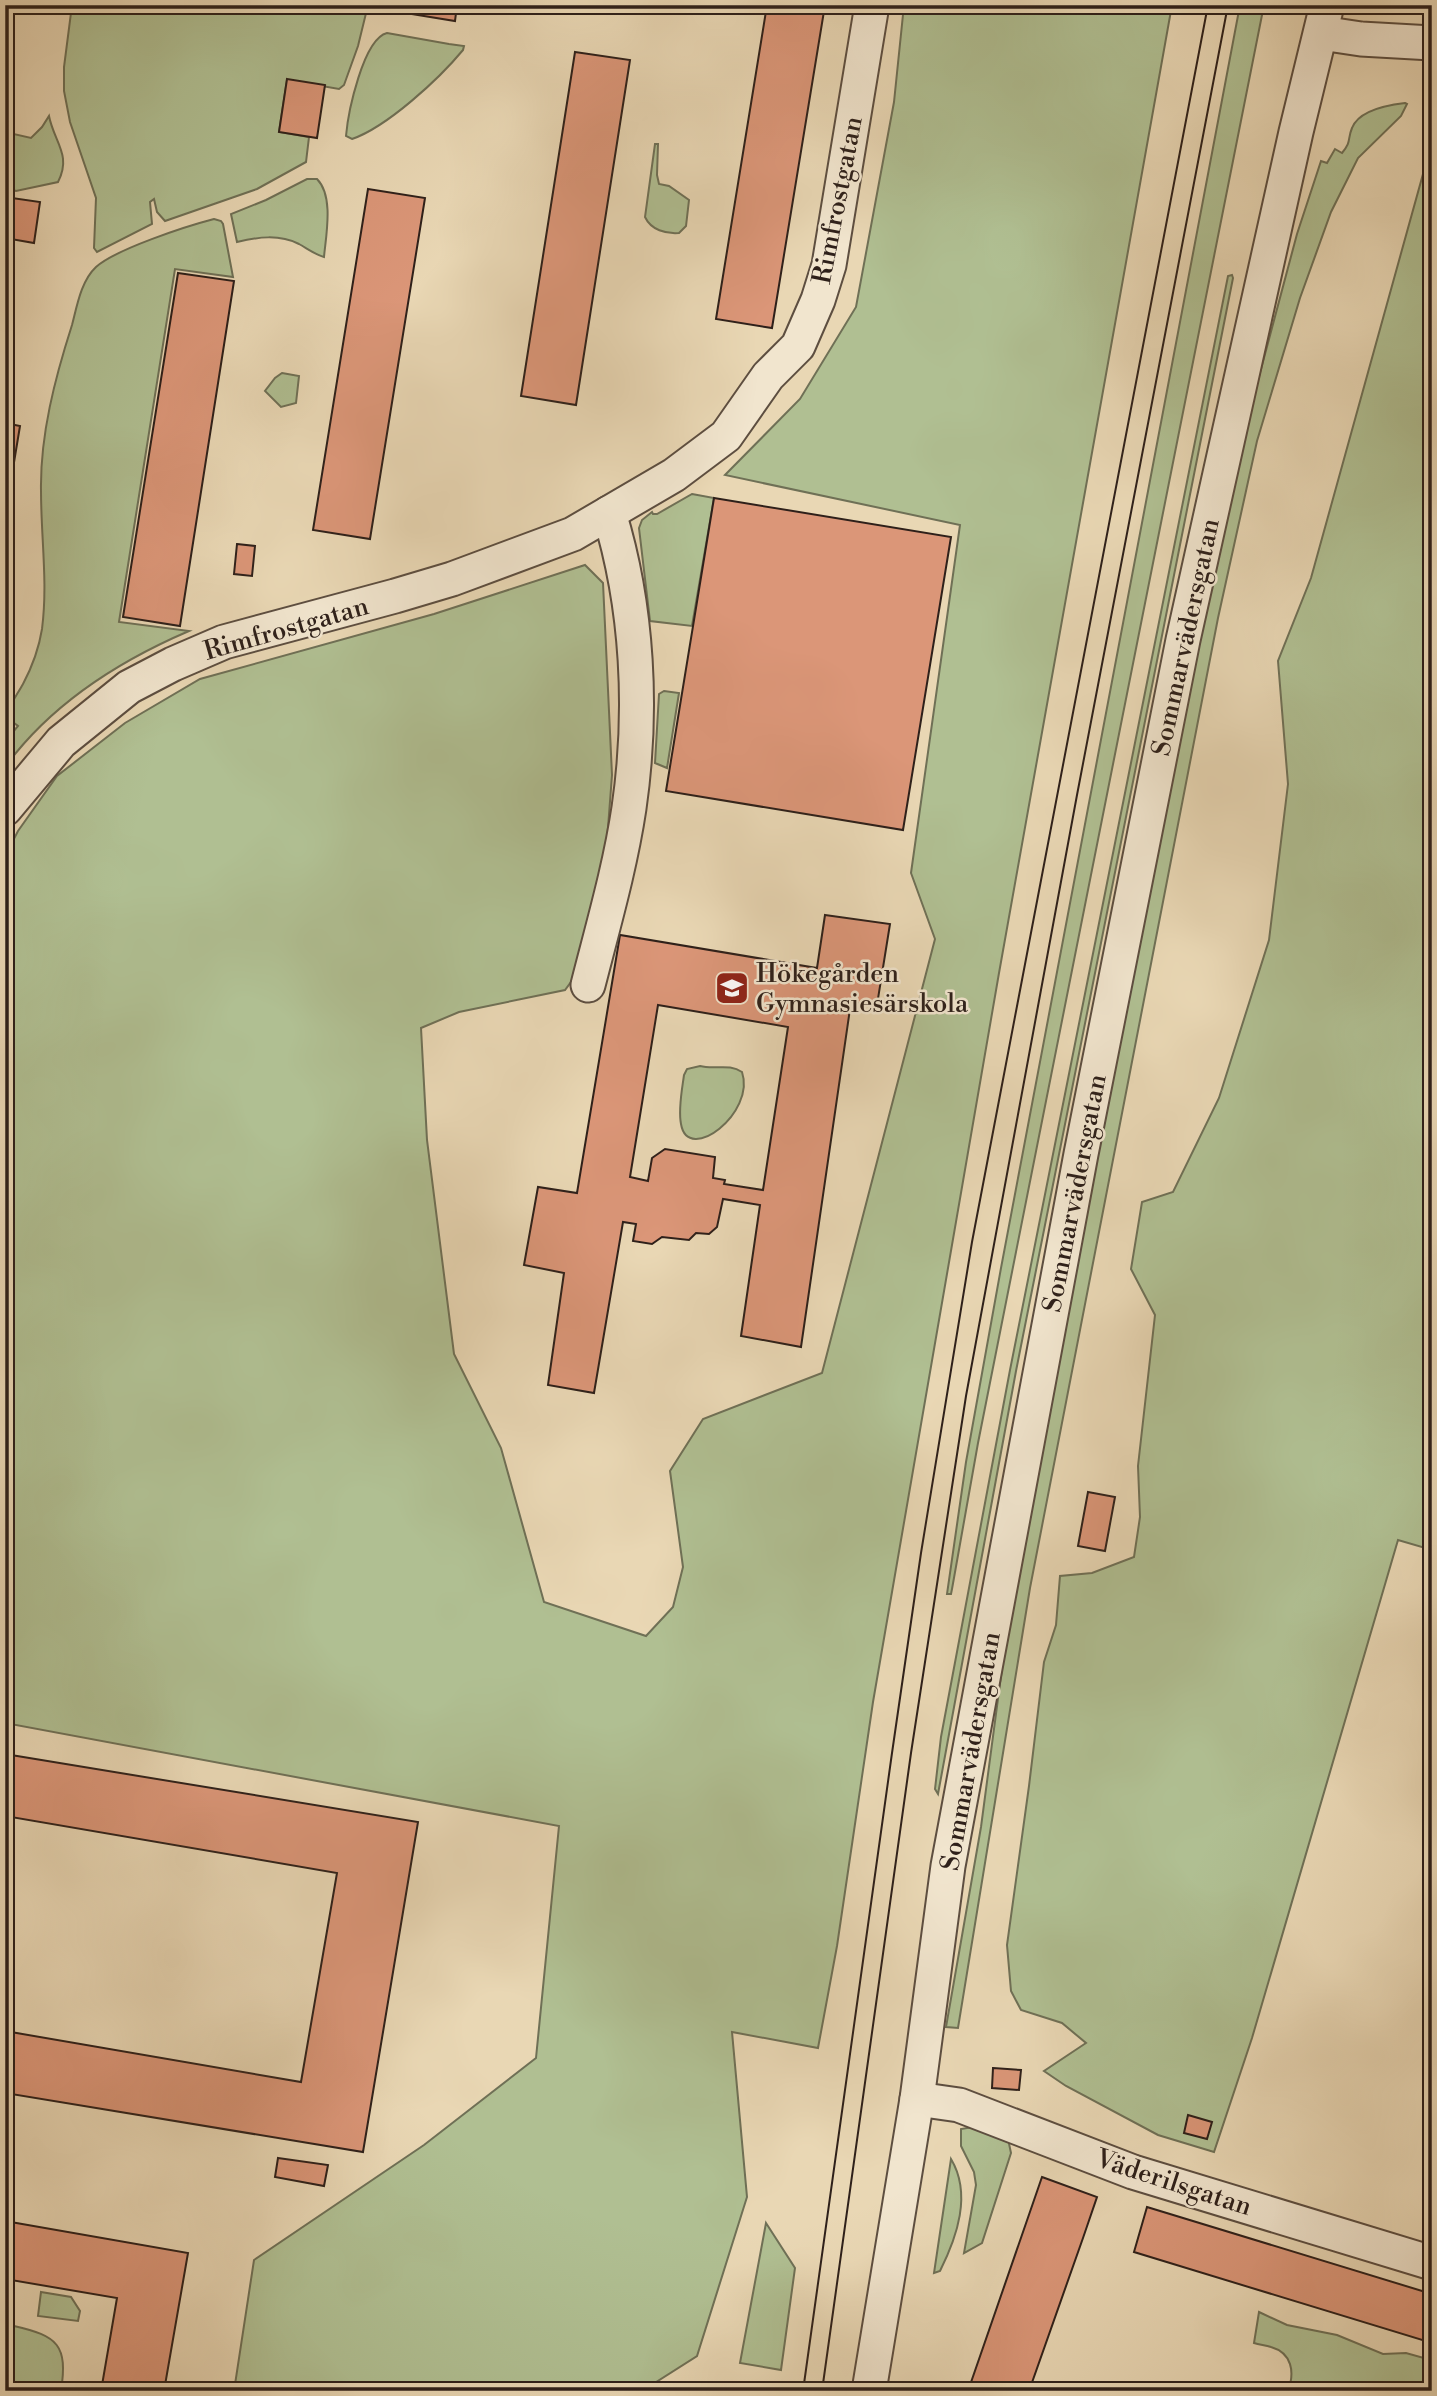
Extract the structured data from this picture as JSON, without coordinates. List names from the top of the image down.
{
  "streets": {
    "street": ["Rimfrostgatan", "Sommarvädersgatan", "Väderilsgatan"]
  },
  "crossings": [
    ["Sommarvädersgatan", "Väderilsgatan"]
  ],
  "places": {
    "school or university": ["Hökegården Gymnasiesärskola"]
  }
}
